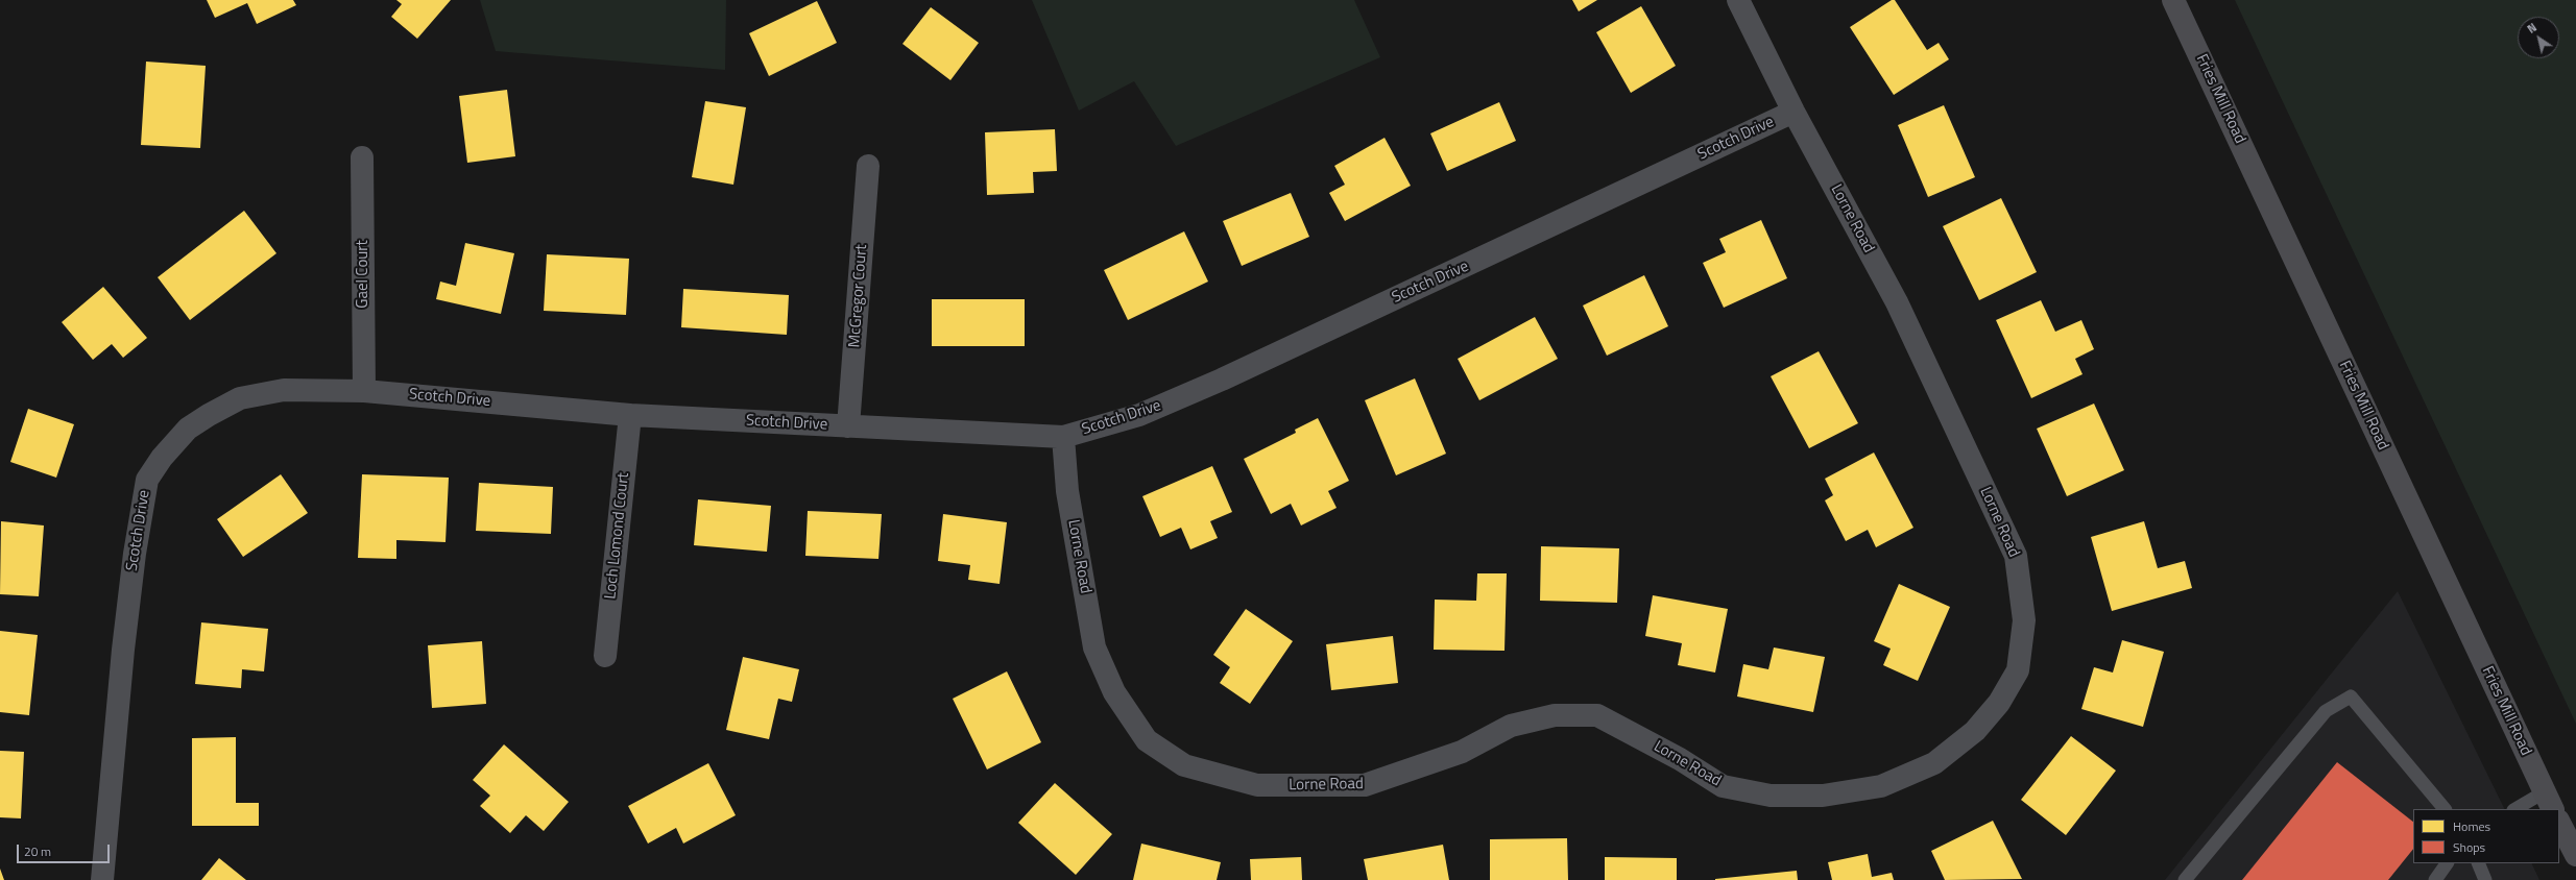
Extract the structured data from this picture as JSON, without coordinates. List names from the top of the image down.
{
  "streets": {
    "main road": ["Fries Mill Road"],
    "street": [
      "Scotch Drive",
      "Lorne Road",
      "Gael Court",
      "McGregor Court",
      "Loch Lomond Court"
    ]
  },
  "crossings": [
    ["Scotch Drive", "Lorne Road"],
    ["Scotch Drive", "Gael Court"],
    ["Scotch Drive", "McGregor Court"],
    ["Scotch Drive", "Loch Lomond Court"]
  ],
  "legend": ["Homes", "Shops"],
  "scale_bar": "20 m",
  "north": "top left"
}
